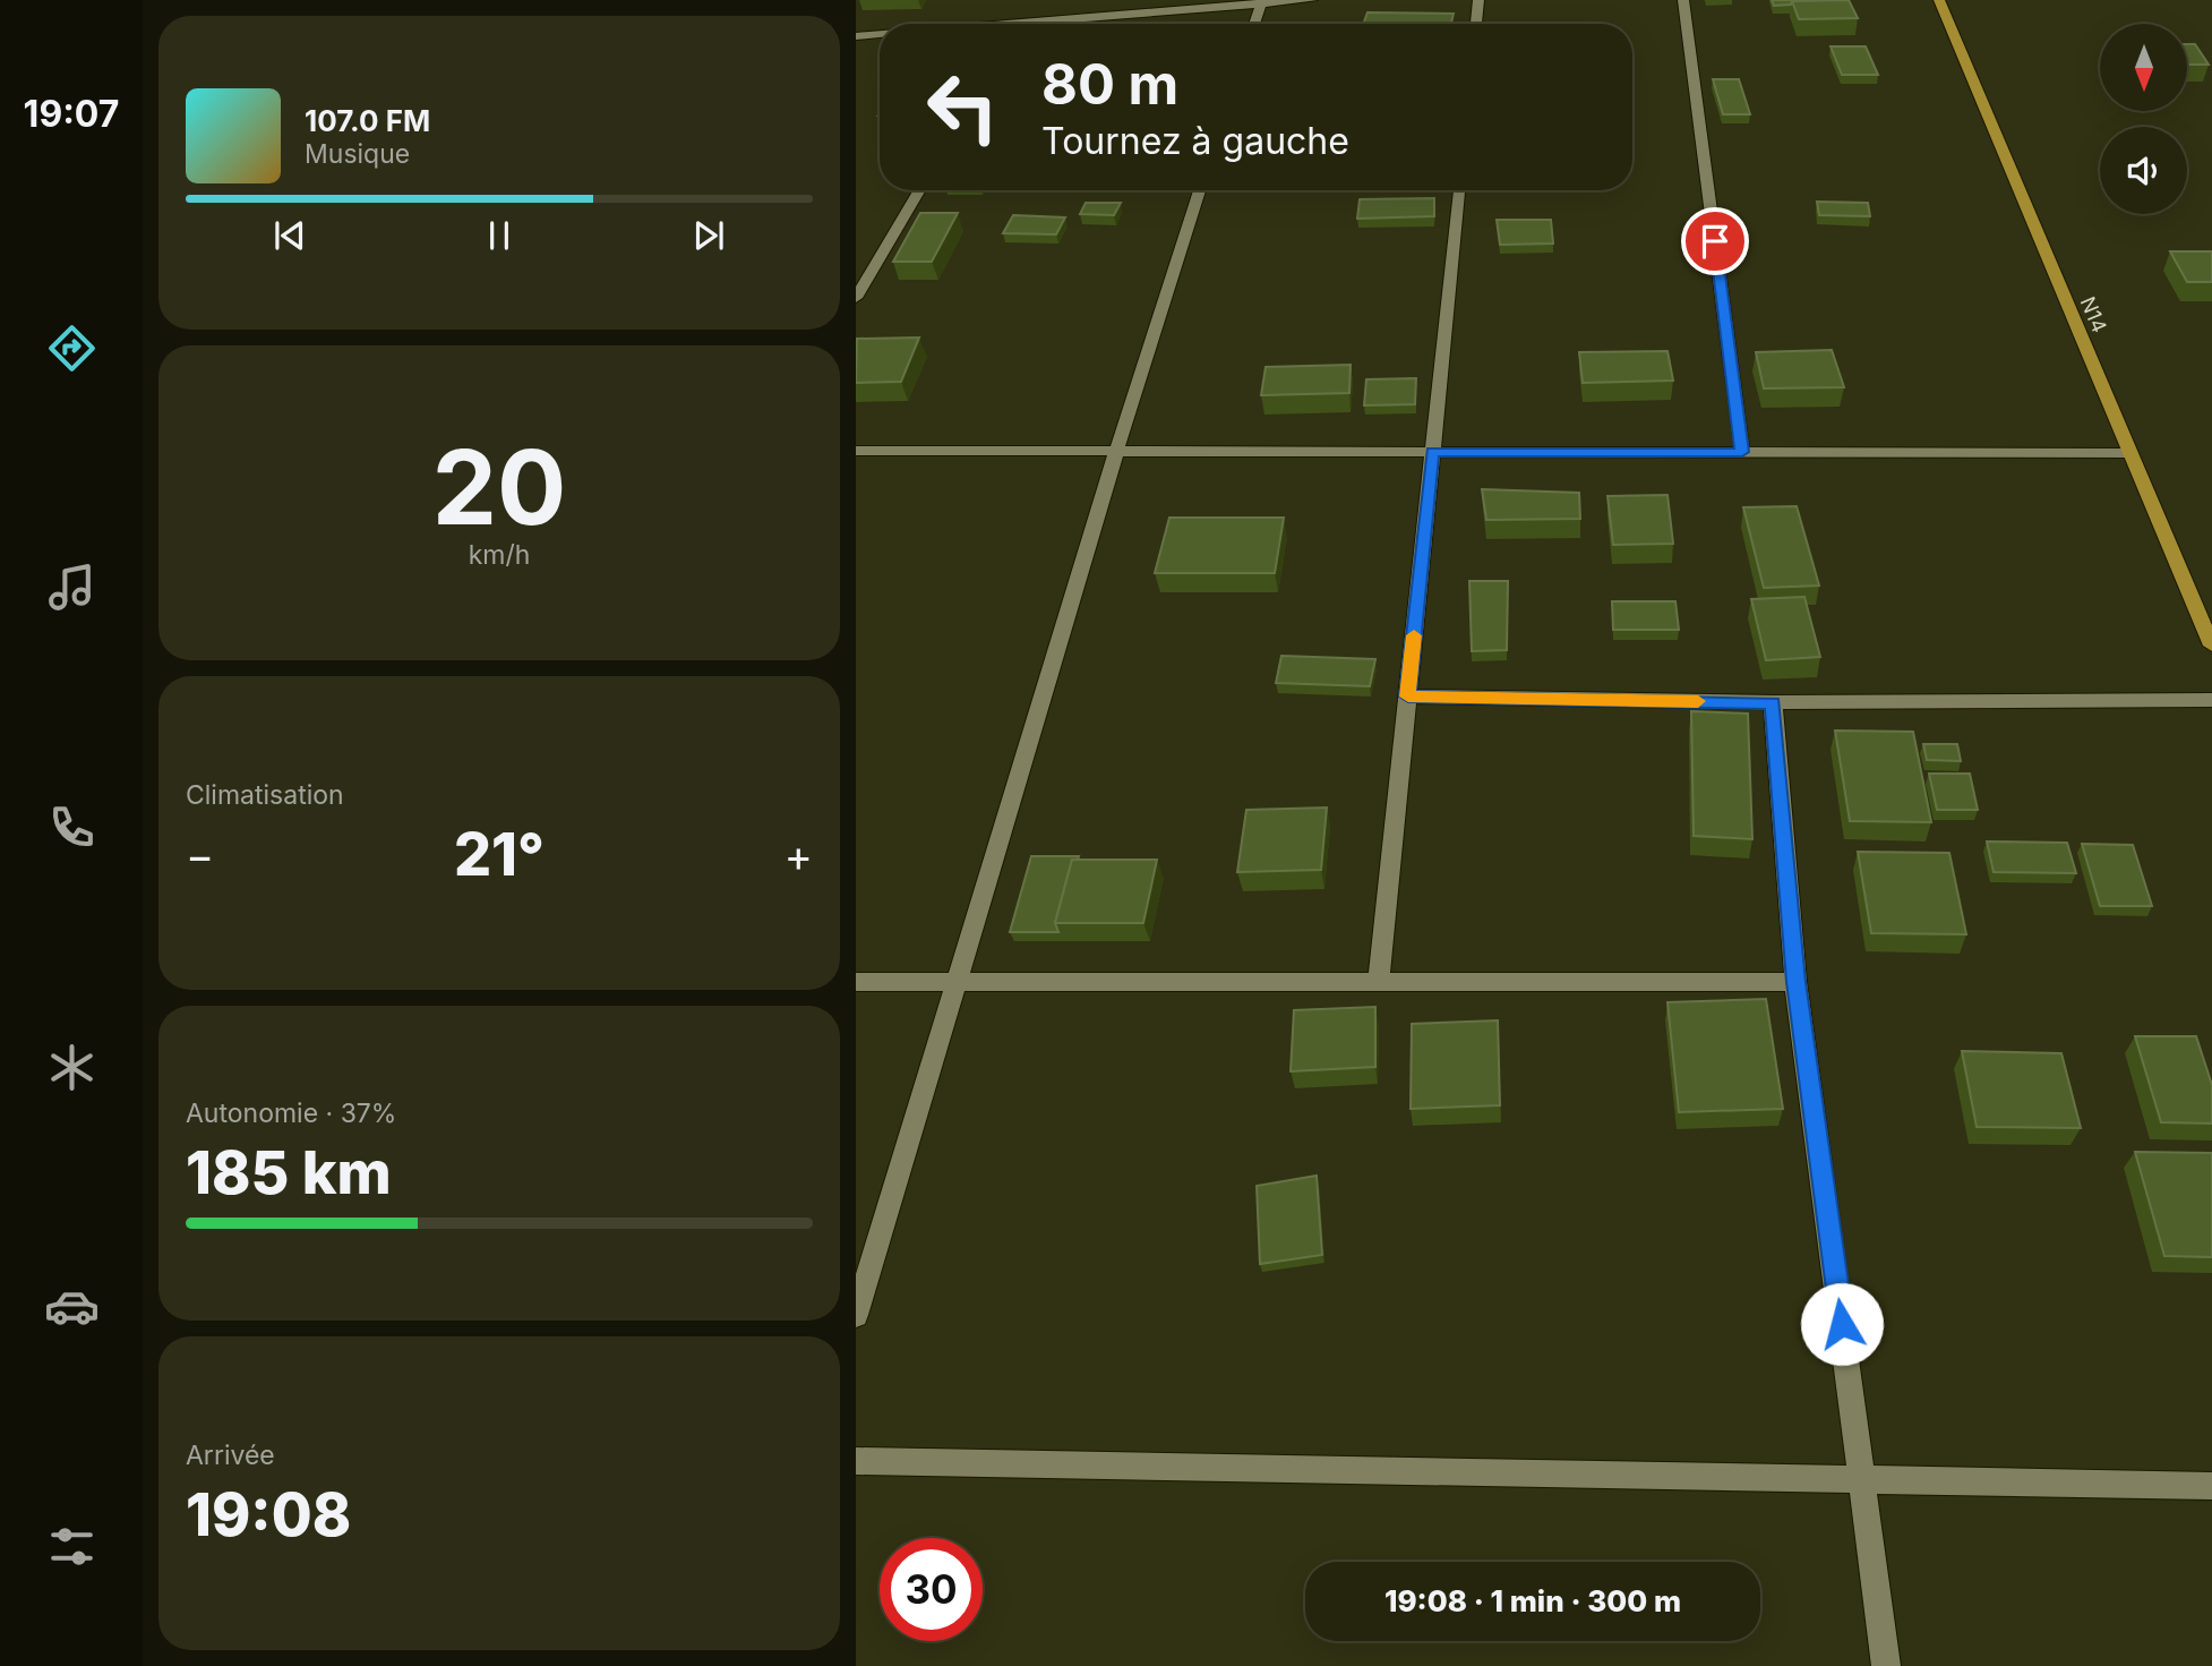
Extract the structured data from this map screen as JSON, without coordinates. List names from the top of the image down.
{
  "streets": {
    "main road": ["N14"]
  },
  "north": "bottom",
  "page": {
    "tabs": "19:07",
    "turn": ["80 m", "Tournez à gauche"],
    "song": ["107.0 FM", "Musique"],
    "tile": [
      ["20", "km/h"],
      "Climatisation",
      ["Autonomie · 37%", "185 km"],
      ["Arrivée", "19:08"]
    ],
    "heat": ["−", "21°", "+"],
    "limit": "30",
    "trip": "19:08 · 1 min · 300 m"
  }
}
